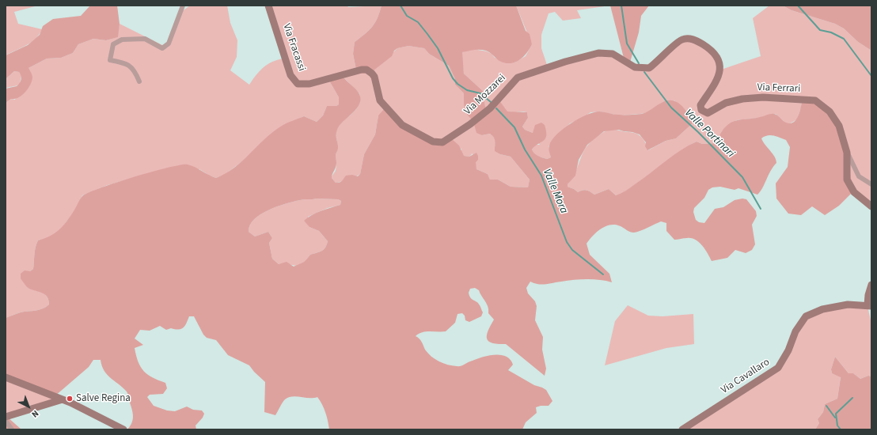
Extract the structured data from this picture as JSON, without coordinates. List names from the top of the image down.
{
  "streets": {
    "street": [
      "Via Fracassi",
      "Via Ferrari",
      "Via Mozzarei",
      "Via Cavallaro"
    ]
  },
  "crossings": [
    ["Via Fracassi", "Via Mozzarei"],
    ["Via Ferrari", "Via Mozzarei"]
  ],
  "water": ["Valle Portinari", "Valle Mora"],
  "places": ["Salve Regina"],
  "north": "bottom right"
}
